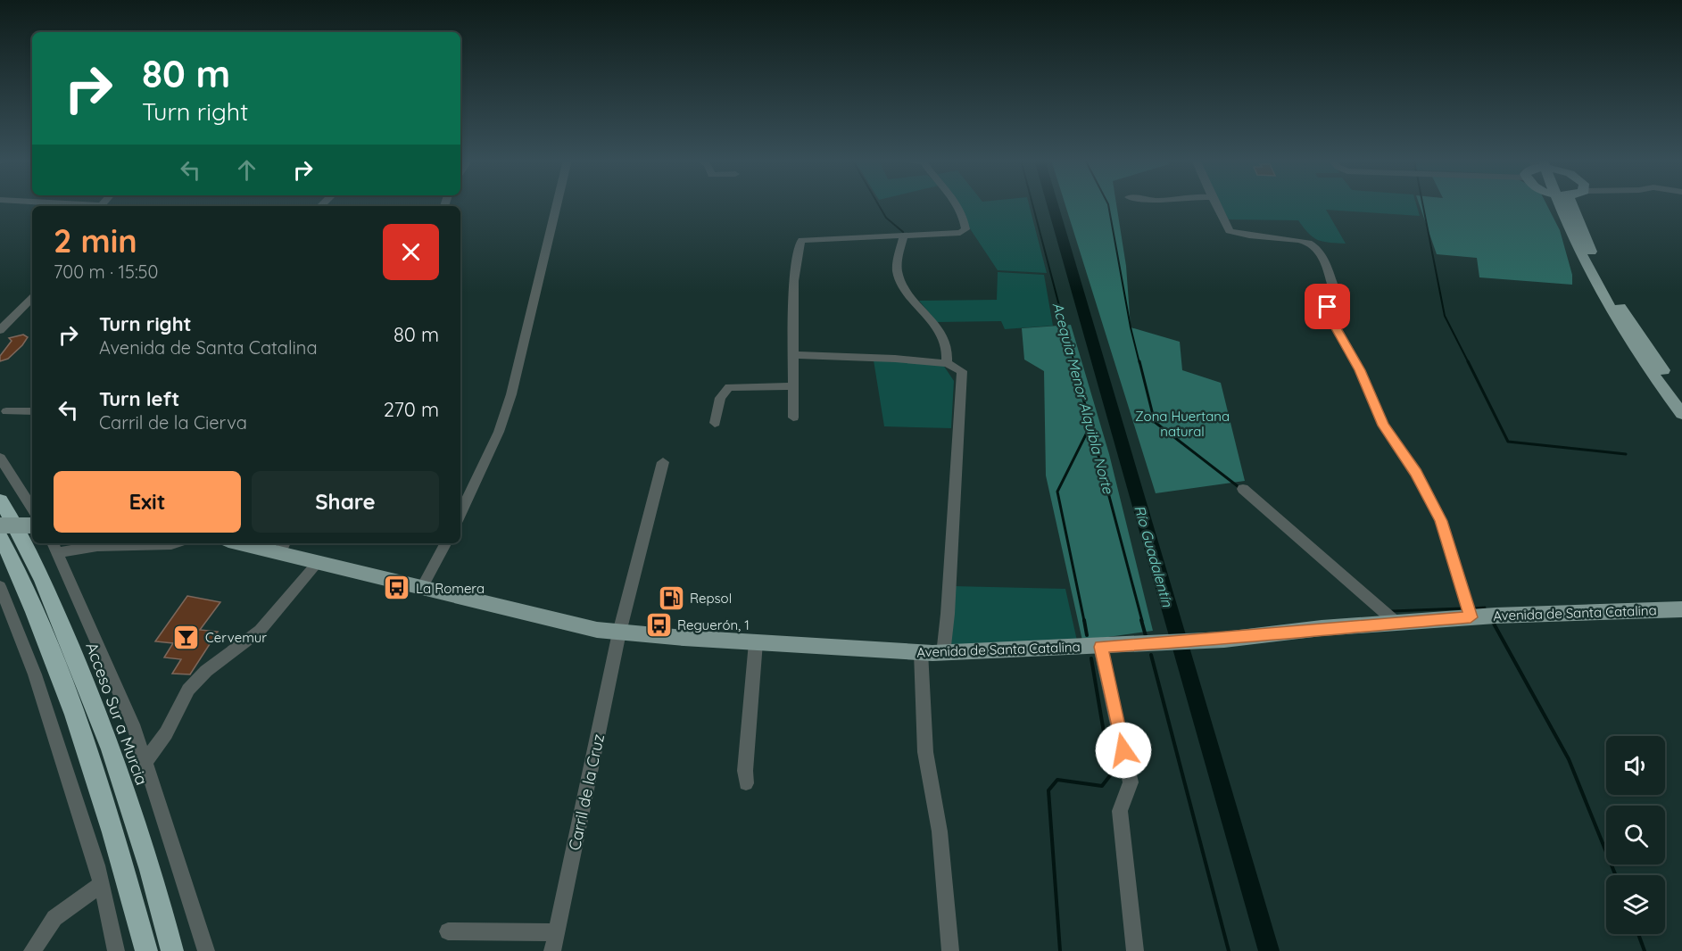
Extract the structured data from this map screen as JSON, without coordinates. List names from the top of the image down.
{
  "streets": {
    "highway": ["Acceso Sur a Murcia"],
    "main road": ["Avenida de Santa Catalina"],
    "street": ["Carril de la Cruz"]
  },
  "crossings": [
    ["Avenida de Santa Catalina", "Carril de la Cruz"]
  ],
  "water": ["Acequia Menor Alquibla Norte", "Río Guadalentín"],
  "parks": ["Zona Huertana natural"],
  "places": {
    "bus stop": ["La Romera", "Reguerón, 1"],
    "fuel station": ["Repsol"],
    "bar": ["Cervemur"]
  },
  "page": {
    "turn": ["80 m", "Turn right"],
    "heading": ["2 min", "700 m · 15:50"],
    "list": [
      {
        "name": "Turn right",
        "note": "Avenida de Santa Catalina",
        "value": "80 m"
      },
      {
        "name": "Turn left",
        "note": "Carril de la Cierva",
        "value": "270 m"
      }
    ],
    "buttons": ["Exit", "Share"]
  }
}
